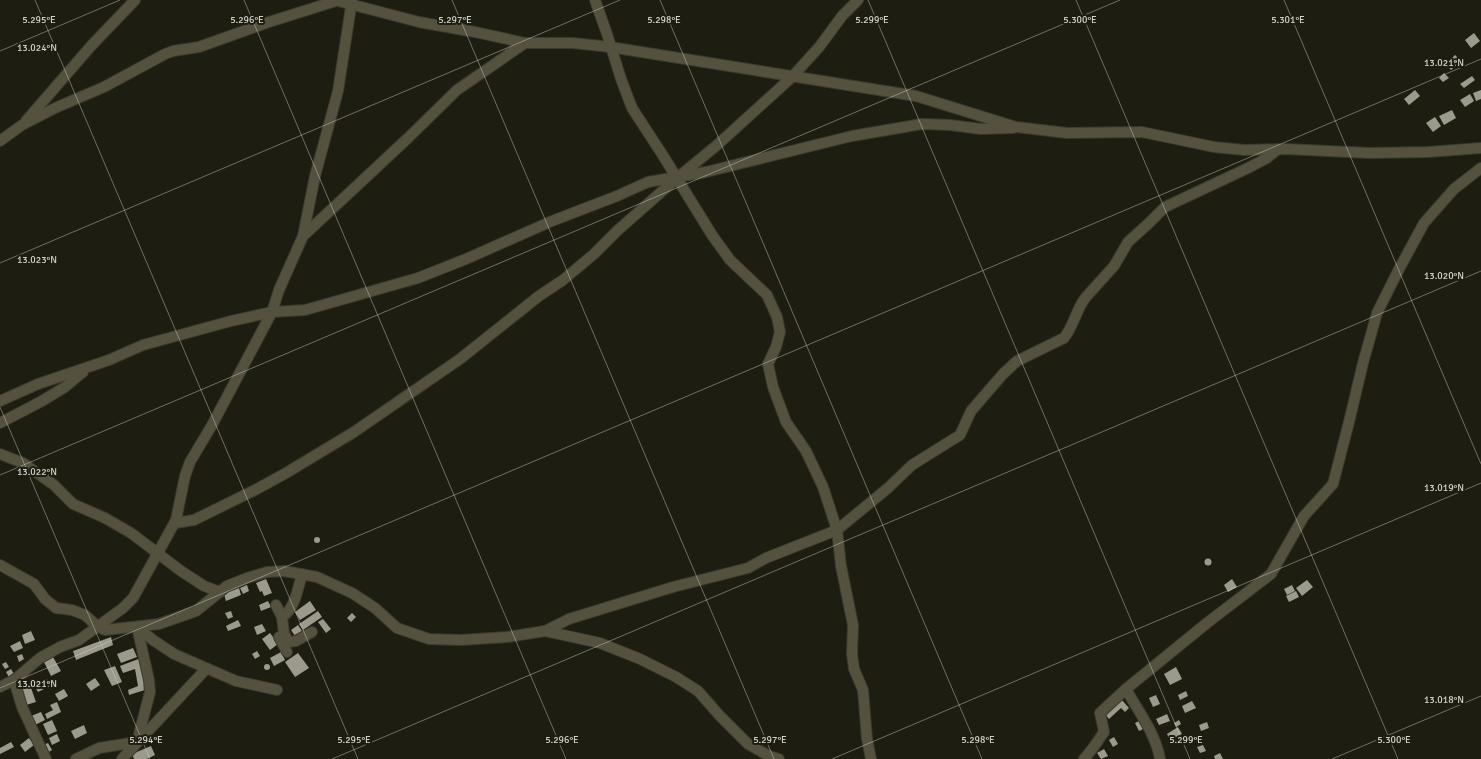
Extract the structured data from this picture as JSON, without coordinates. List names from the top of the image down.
{
  "coordinates": [
    "5.295°E",
    "5.296°E",
    "5.297°E",
    "5.298°E",
    "5.299°E",
    "5.300°E",
    "5.301°E",
    "13.024°N",
    "13.021°N",
    "13.023°N",
    "13.020°N",
    "13.022°N",
    "13.019°N",
    "13.018°N",
    "5.294°E"
  ]
}
